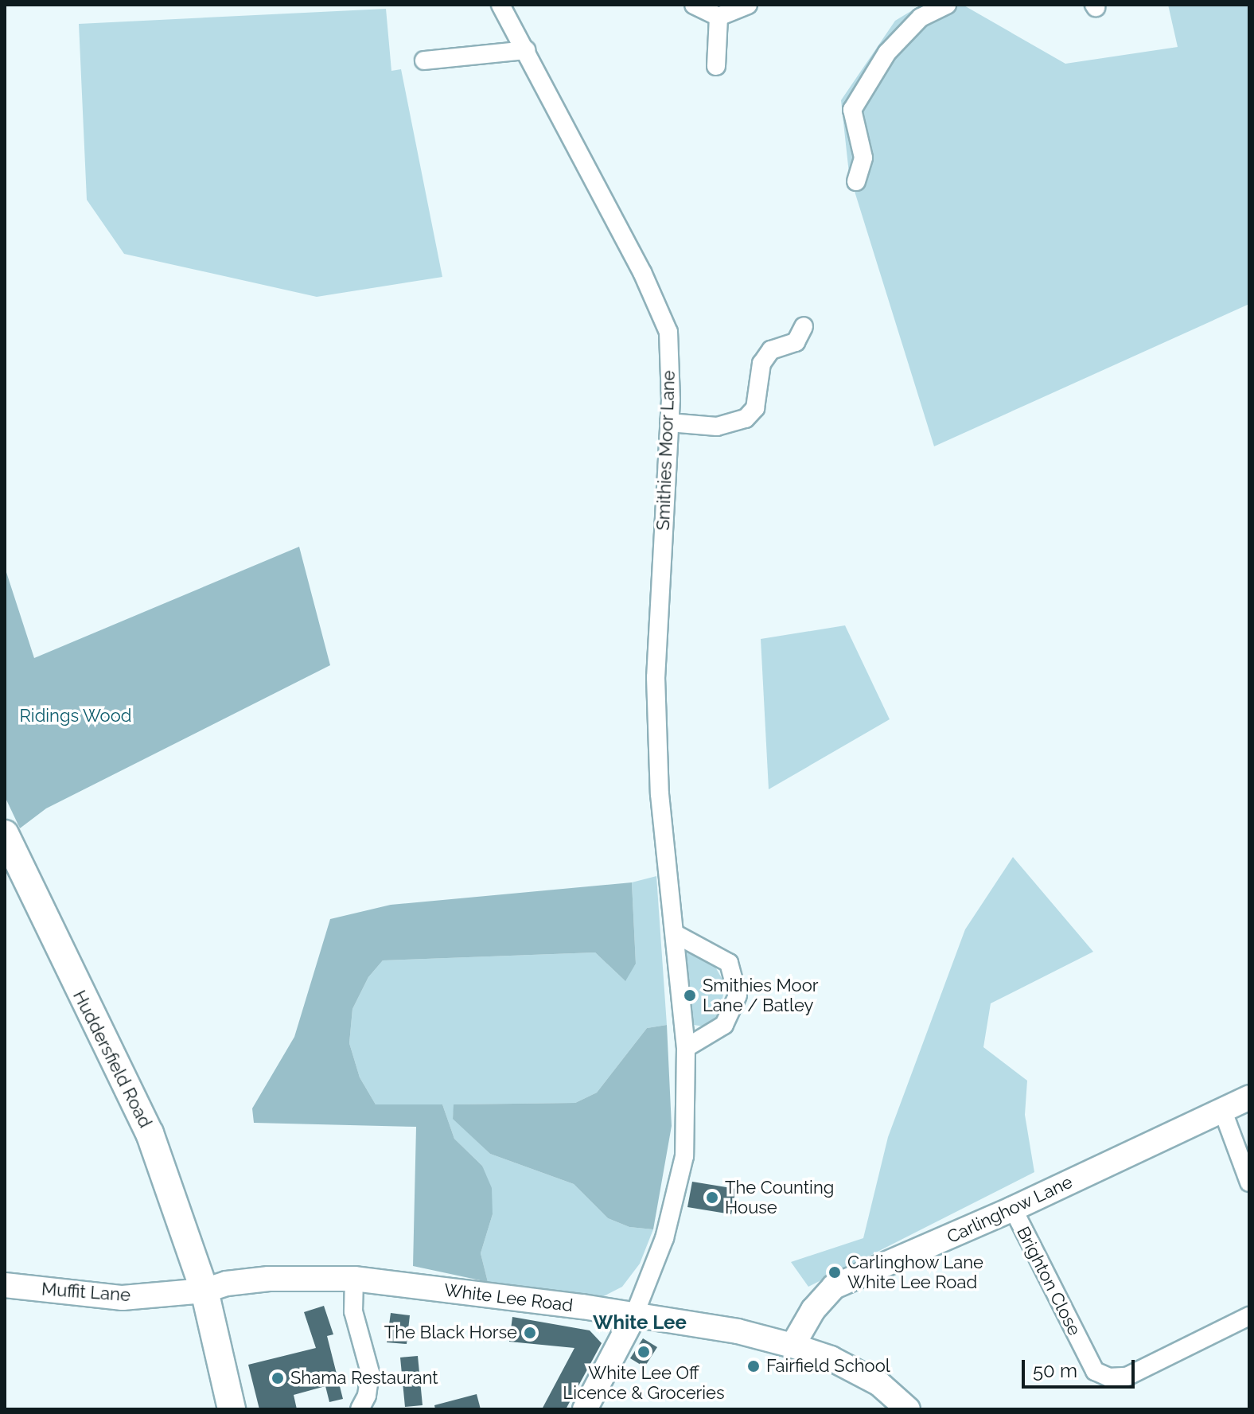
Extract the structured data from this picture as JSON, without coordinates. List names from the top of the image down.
{
  "streets": {
    "main road": [
      "Huddersfield Road",
      "Carlinghow Lane",
      "Muffit Lane",
      "White Lee Road"
    ],
    "street": ["Smithies Moor Lane", "Brighton Close"]
  },
  "crossings": [
    ["Smithies Moor Lane", "White Lee Road"],
    ["Huddersfield Road", "Muffit Lane"],
    ["Huddersfield Road", "White Lee Road"],
    ["Carlinghow Lane", "Brighton Close"],
    ["Carlinghow Lane", "White Lee Road"],
    ["Muffit Lane", "White Lee Road"]
  ],
  "districts": ["White Lee"],
  "parks": ["Ridings Wood"],
  "places": [
    "Smithies Moor Lane / Batley",
    "The Counting House",
    "Carlinghow Lane White Lee Road",
    "The Black Horse",
    "White Lee Off Licence & Groceries",
    "Fairfield School",
    "Shama Restaurant"
  ],
  "scale_bar": "50 m"
}
